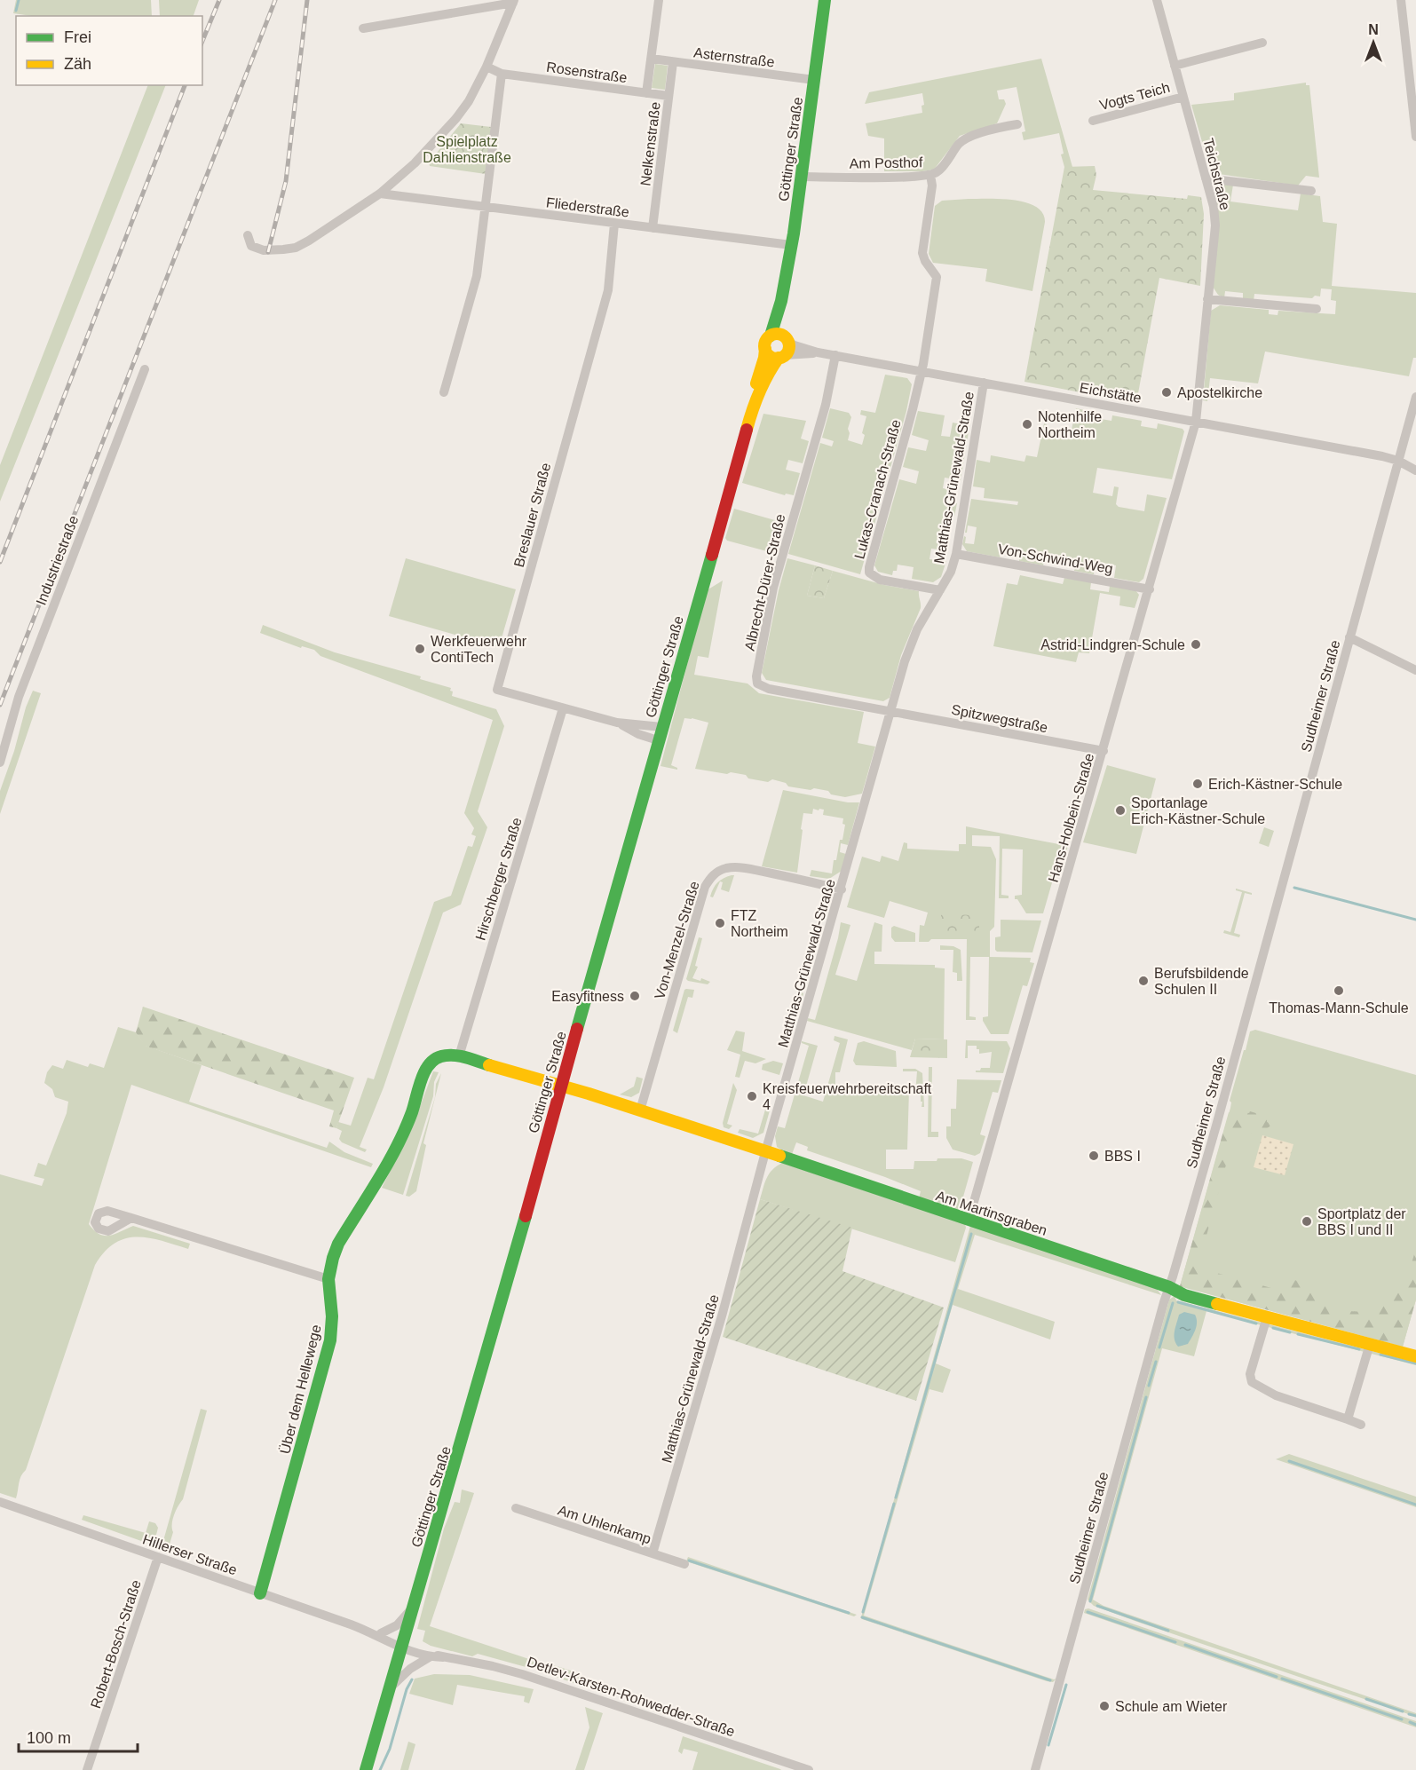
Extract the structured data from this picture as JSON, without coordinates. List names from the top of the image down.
{
  "streets": {
    "main road": ["Göttinger Straße", "Am Martinsgraben", "Über dem Hellewege"],
    "street": [
      "Asternstraße",
      "Rosenstraße",
      "Vogts Teich",
      "Nelkenstraße",
      "Am Posthof",
      "Teichstraße",
      "Fliederstraße",
      "Eichstätte",
      "Matthias-Grünewald-Straße",
      "Lukas-Cranach-Straße",
      "Breslauer Straße",
      "Von-Schwind-Weg",
      "Industriestraße",
      "Albrecht-Dürer-Straße",
      "Sudheimer Straße",
      "Spitzwegstraße",
      "Hans-Holbein-Straße",
      "Hirschberger Straße",
      "Von-Menzel-Straße",
      "Am Uhlenkamp",
      "Hillerser Straße",
      "Robert-Bosch-Straße",
      "Detlev-Karsten-Rohwedder-Straße"
    ]
  },
  "crossings": [
    ["Asternstraße", "Nelkenstraße"],
    ["Asternstraße", "Göttinger Straße"],
    ["Rosenstraße", "Nelkenstraße"],
    ["Vogts Teich", "Teichstraße"],
    ["Nelkenstraße", "Fliederstraße"],
    ["Göttinger Straße", "Am Posthof"],
    ["Göttinger Straße", "Fliederstraße"],
    ["Göttinger Straße", "Eichstätte"],
    ["Göttinger Straße", "Breslauer Straße"],
    ["Göttinger Straße", "Am Martinsgraben"],
    ["Göttinger Straße", "Über dem Hellewege"],
    ["Göttinger Straße", "Hillerser Straße"],
    ["Göttinger Straße", "Detlev-Karsten-Rohwedder-Straße"],
    ["Teichstraße", "Eichstätte"],
    ["Teichstraße", "Hans-Holbein-Straße"],
    ["Fliederstraße", "Breslauer Straße"],
    ["Eichstätte", "Matthias-Grünewald-Straße"],
    ["Eichstätte", "Lukas-Cranach-Straße"],
    ["Eichstätte", "Albrecht-Dürer-Straße"],
    ["Eichstätte", "Sudheimer Straße"],
    ["Eichstätte", "Hans-Holbein-Straße"],
    ["Matthias-Grünewald-Straße", "Lukas-Cranach-Straße"],
    ["Matthias-Grünewald-Straße", "Von-Schwind-Weg"],
    ["Matthias-Grünewald-Straße", "Albrecht-Dürer-Straße"],
    ["Matthias-Grünewald-Straße", "Spitzwegstraße"],
    ["Matthias-Grünewald-Straße", "Von-Menzel-Straße"],
    ["Matthias-Grünewald-Straße", "Am Martinsgraben"],
    ["Matthias-Grünewald-Straße", "Am Uhlenkamp"],
    ["Breslauer Straße", "Hirschberger Straße"],
    ["Von-Schwind-Weg", "Hans-Holbein-Straße"],
    ["Albrecht-Dürer-Straße", "Spitzwegstraße"],
    ["Sudheimer Straße", "Am Martinsgraben"],
    ["Spitzwegstraße", "Hans-Holbein-Straße"],
    ["Hans-Holbein-Straße", "Am Martinsgraben"],
    ["Hirschberger Straße", "Über dem Hellewege"],
    ["Von-Menzel-Straße", "Am Martinsgraben"],
    ["Am Martinsgraben", "Über dem Hellewege"],
    ["Über dem Hellewege", "Hillerser Straße"],
    ["Hillerser Straße", "Robert-Bosch-Straße"],
    ["Hillerser Straße", "Detlev-Karsten-Rohwedder-Straße"]
  ],
  "parks": ["Spielplatz Dahlienstraße"],
  "places": [
    "Apostelkirche",
    "Notenhilfe Northeim",
    "Astrid-Lindgren-Schule",
    "Werkfeuerwehr ContiTech",
    "Erich-Kästner-Schule",
    "Sportanlage Erich-Kästner-Schule",
    "FTZ Northeim",
    "Berufsbildende Schulen II",
    "Thomas-Mann-Schule",
    "Easyfitness",
    "Kreisfeuerwehrbereitschaft 4",
    "BBS I",
    "Sportplatz der BBS I und II",
    "Schule am Wieter"
  ],
  "legend": ["Frei", "Zäh"],
  "scale_bar": "100 m",
  "north": "top"
}
